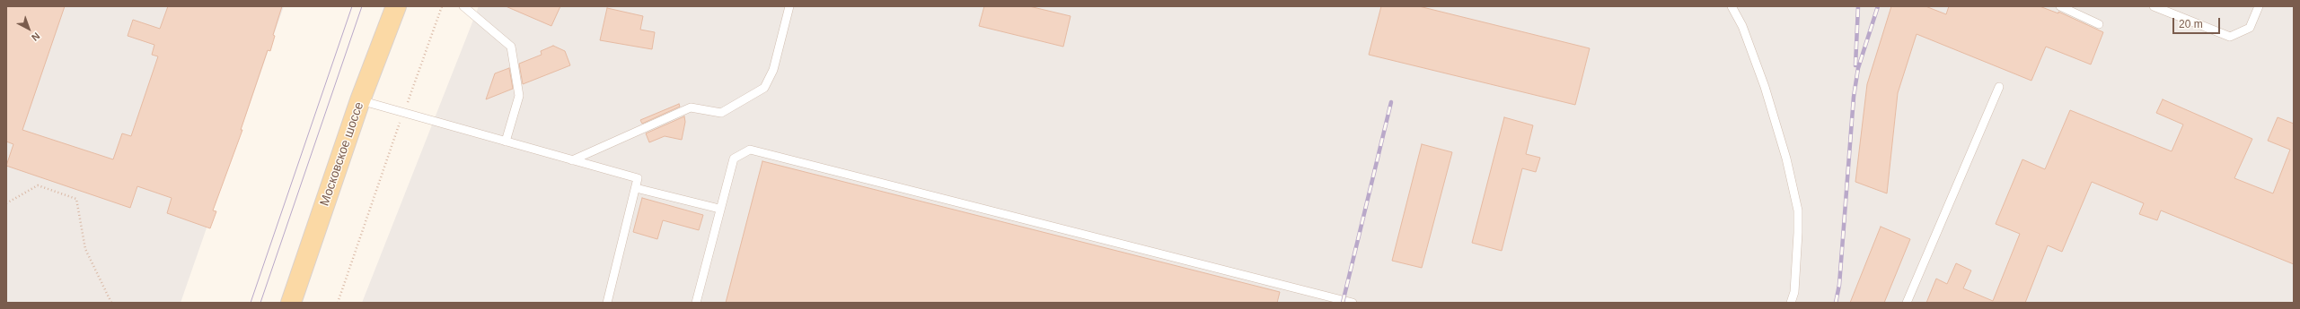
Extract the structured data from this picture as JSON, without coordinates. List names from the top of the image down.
{
  "streets": {
    "main road": ["Московское шоссе"]
  },
  "scale_bar": "20 m",
  "north": "bottom right"
}
